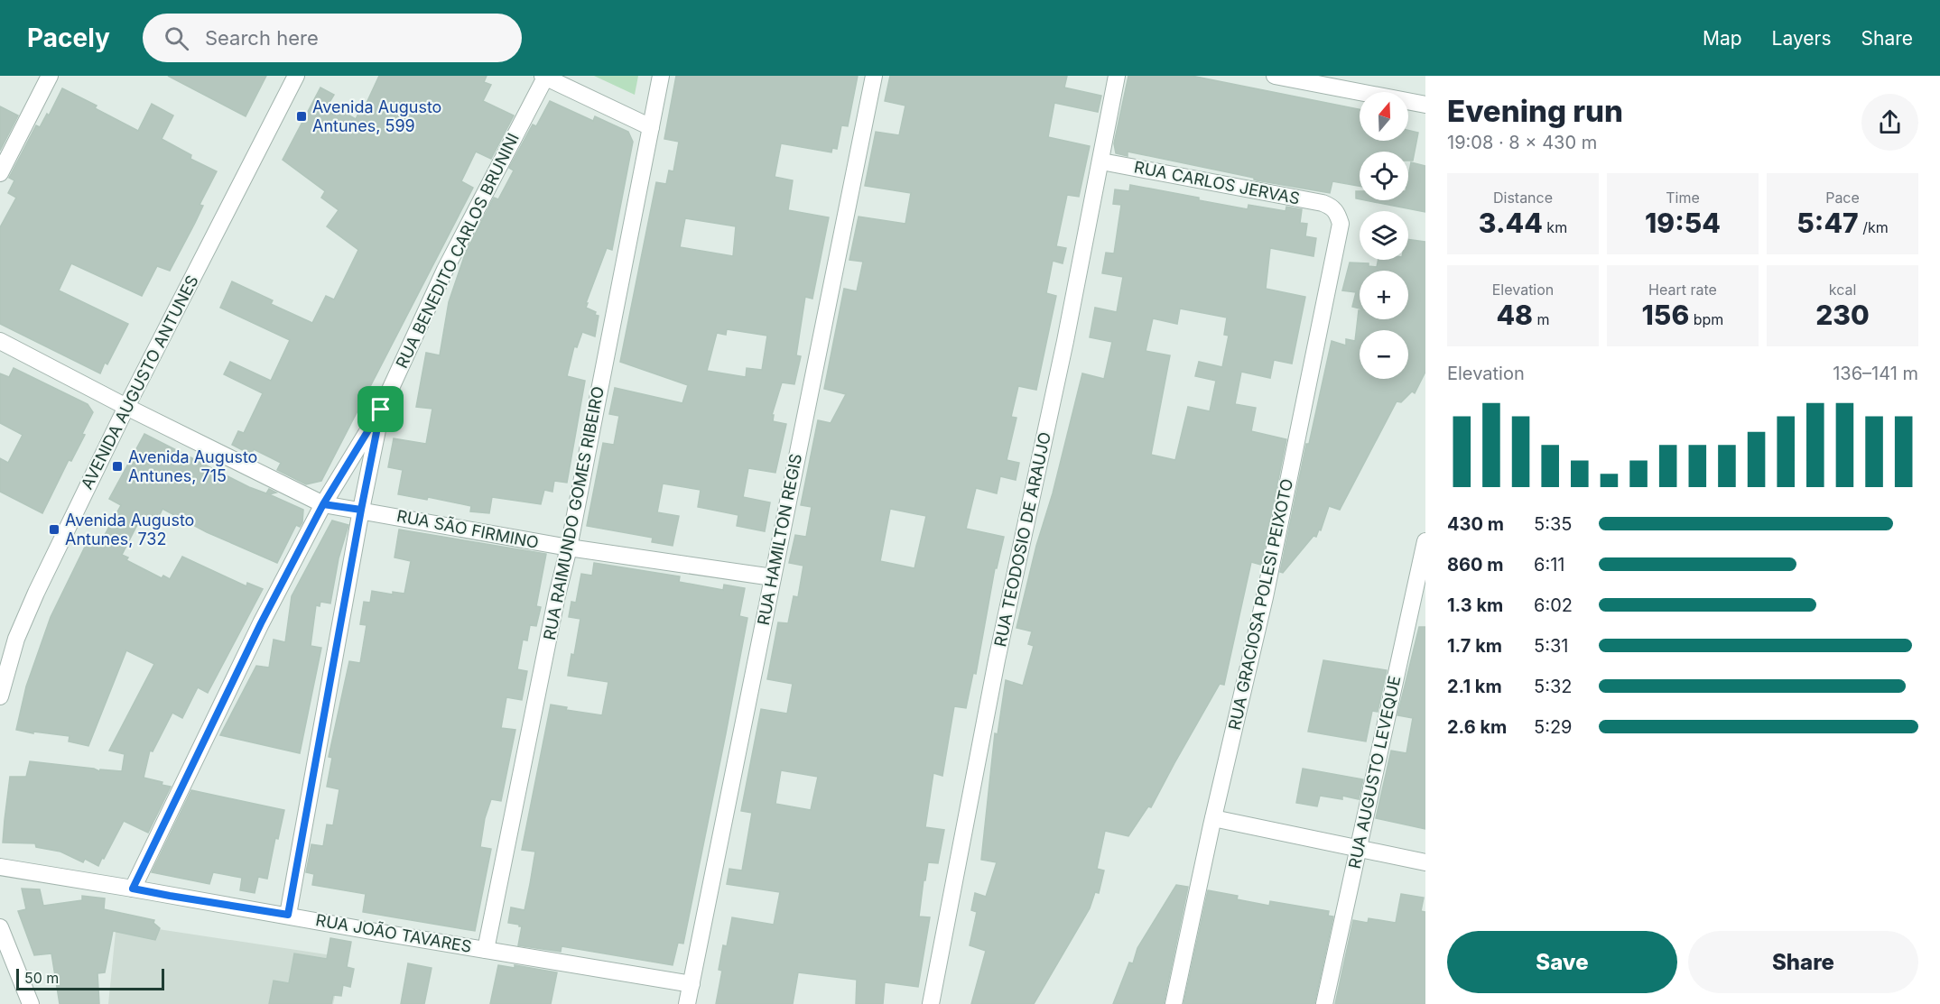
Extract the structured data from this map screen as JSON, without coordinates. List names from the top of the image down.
{
  "streets": {
    "street": [
      "RUA CARLOS JERVAS",
      "RUA BENEDITO CARLOS BRUNINI",
      "AVENIDA AUGUSTO ANTUNES",
      "RUA RAIMUNDO GOMES RIBEIRO",
      "RUA SÃO FIRMINO",
      "RUA HAMILTON REGIS",
      "RUA TEODOSIO DE ARAUJO",
      "RUA GRACIOSA POLESI PEIXOTO",
      "RUA AUGUSTO LEVEQUE",
      "RUA JOÃO TAVARES"
    ]
  },
  "crossings": [
    ["RUA CARLOS JERVAS", "RUA TEODOSIO DE ARAUJO"],
    ["RUA CARLOS JERVAS", "RUA GRACIOSA POLESI PEIXOTO"],
    ["RUA BENEDITO CARLOS BRUNINI", "RUA SÃO FIRMINO"],
    ["RUA BENEDITO CARLOS BRUNINI", "RUA JOÃO TAVARES"],
    ["AVENIDA AUGUSTO ANTUNES", "RUA SÃO FIRMINO"],
    ["RUA RAIMUNDO GOMES RIBEIRO", "RUA SÃO FIRMINO"],
    ["RUA RAIMUNDO GOMES RIBEIRO", "RUA JOÃO TAVARES"],
    ["RUA SÃO FIRMINO", "RUA HAMILTON REGIS"],
    ["RUA HAMILTON REGIS", "RUA JOÃO TAVARES"]
  ],
  "places": {
    "transit": ["Avenida Augusto Antunes, 599", "Avenida Augusto Antunes, 715", "Avenida Augusto Antunes, 732"]
  },
  "scale_bar": "50 m",
  "north": "top",
  "page": {
    "header": "Pacely",
    "search": "Search here",
    "nav": ["Map", "Layers", "Share"],
    "heading": ["Evening run", "19:08 · 8 × 430 m"],
    "map_buttons": ["+", "−"],
    "stats": [
      ["Distance", "3.44 km"],
      ["Time", "19:54"],
      ["Pace", "5:47 /km"],
      ["Elevation", "48 m"],
      ["Heart rate", "156 bpm"],
      ["kcal", "230"]
    ],
    "chart": ["Elevation", "136–141 m"],
    "list": [
      {
        "name": "430 m",
        "note": "5:35"
      },
      {
        "name": "860 m",
        "note": "6:11"
      },
      {
        "name": "1.3 km",
        "note": "6:02"
      },
      {
        "name": "1.7 km",
        "note": "5:31"
      },
      {
        "name": "2.1 km",
        "note": "5:32"
      },
      {
        "name": "2.6 km",
        "note": "5:29"
      }
    ],
    "buttons": ["Save", "Share"],
    "scale": "50 m"
  }
}
